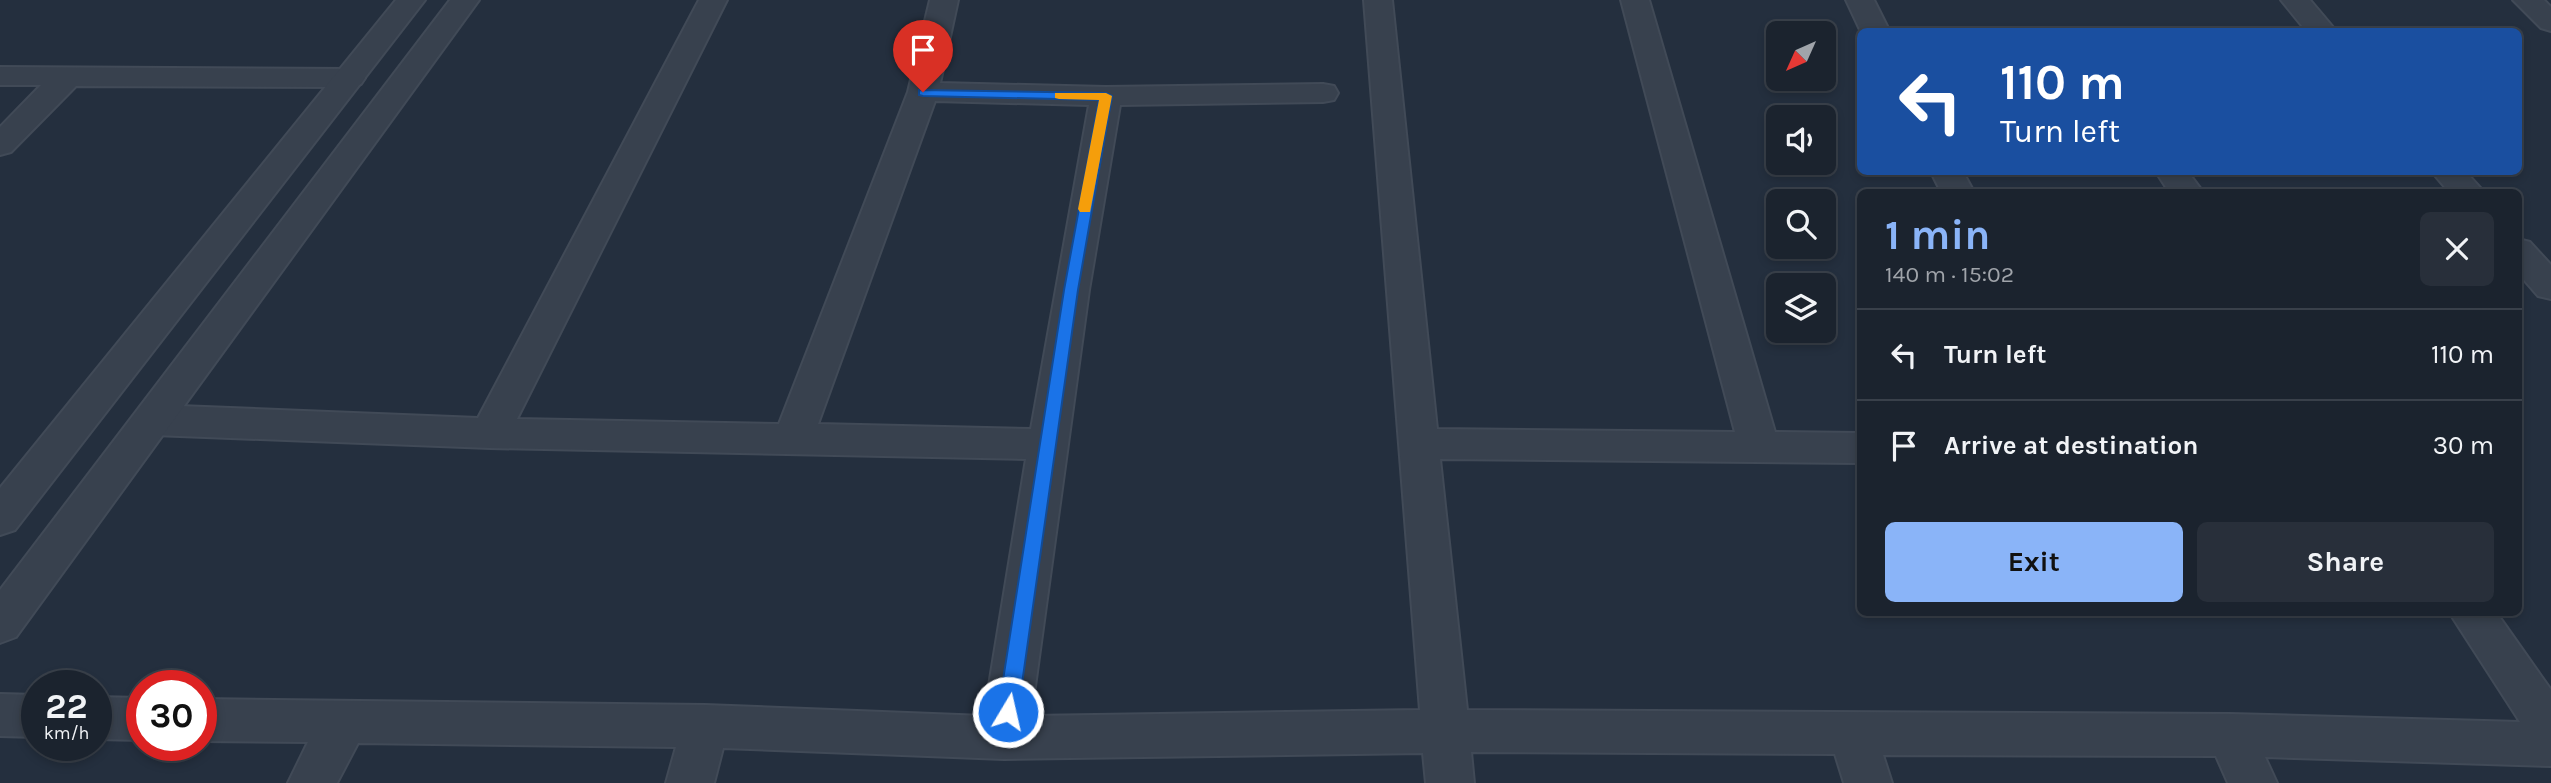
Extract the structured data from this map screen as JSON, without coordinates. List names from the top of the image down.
{
  "north": "bottom left",
  "page": {
    "turn": ["110 m", "Turn left"],
    "heading": ["1 min", "140 m · 15:02"],
    "list": [
      {
        "name": "Turn left",
        "value": "110 m"
      },
      {
        "name": "Arrive at destination",
        "value": "30 m"
      }
    ],
    "buttons": ["Exit", "Share"],
    "speed": "22 km/h",
    "limit": "30"
  }
}
